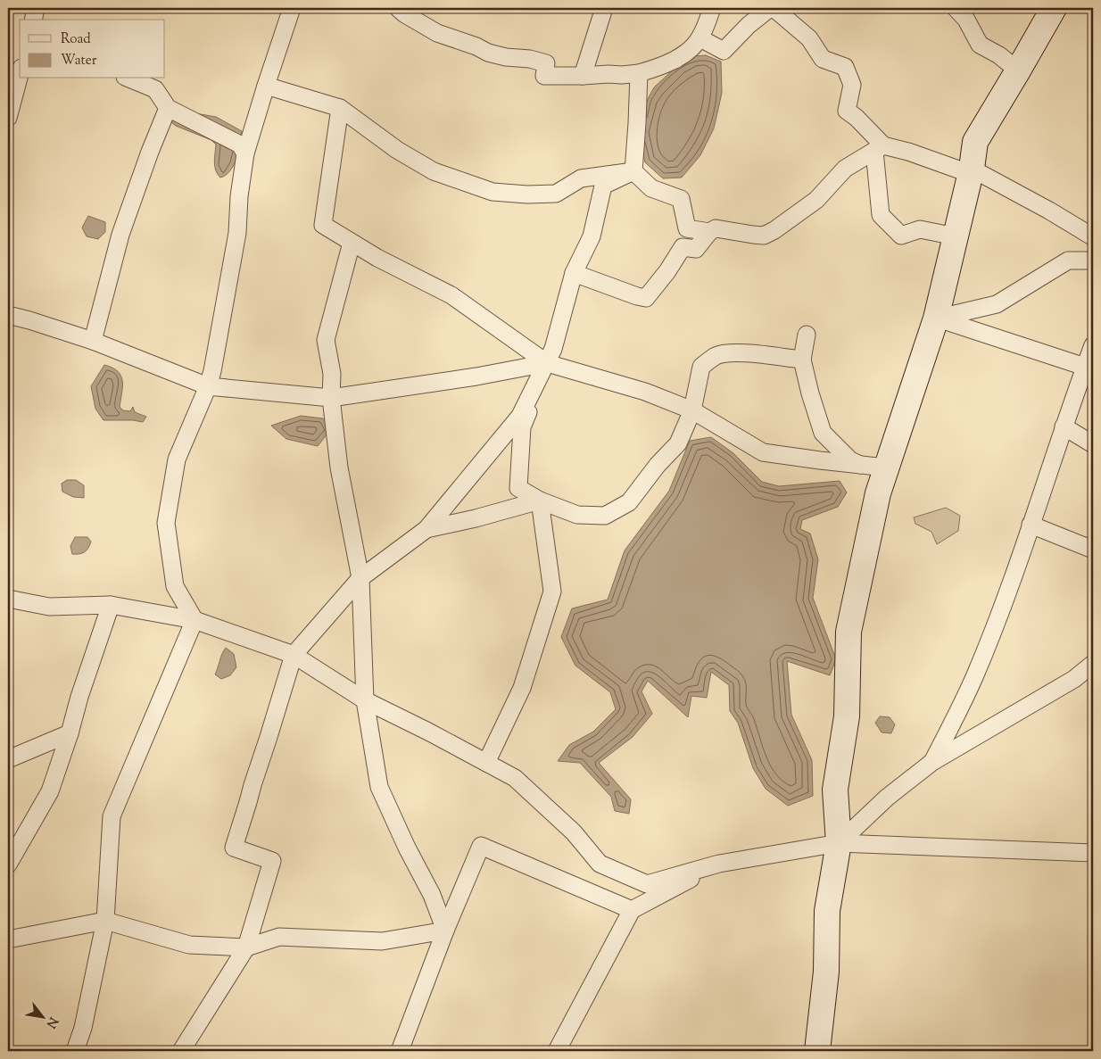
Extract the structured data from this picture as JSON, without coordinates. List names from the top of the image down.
{
  "legend": ["Road", "Water"],
  "north": "bottom right"
}
